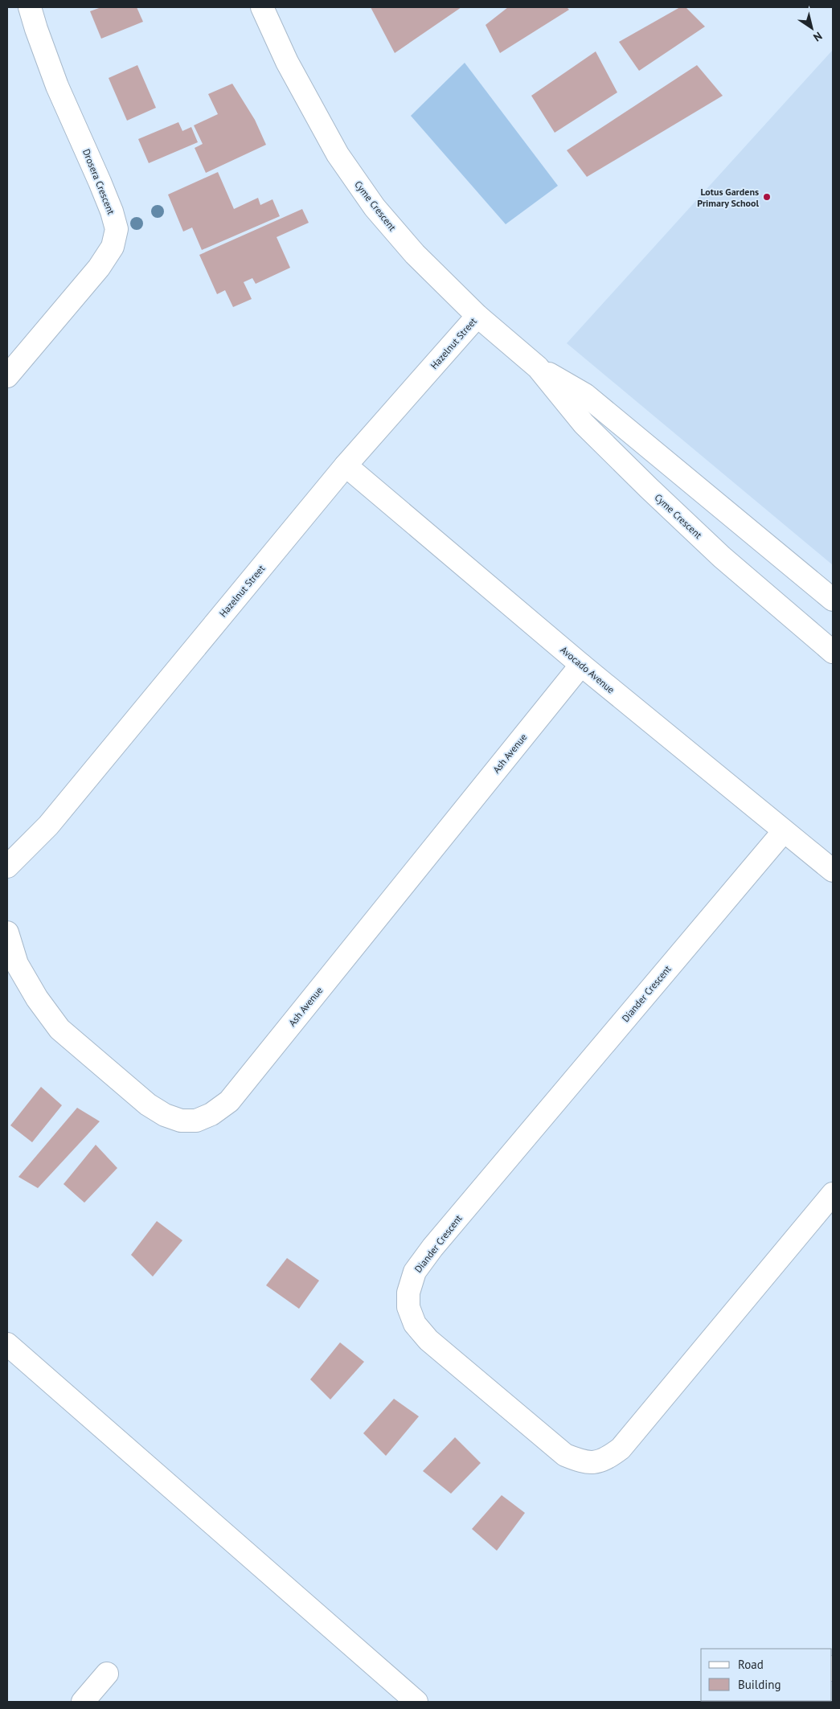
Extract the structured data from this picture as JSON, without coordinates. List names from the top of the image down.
{
  "streets": {
    "street": [
      "Drosera Crescent",
      "Cyme Crescent",
      "Hazelnut Street",
      "Avocado Avenue",
      "Ash Avenue",
      "Diander Crescent"
    ]
  },
  "crossings": [
    ["Cyme Crescent", "Hazelnut Street"],
    ["Hazelnut Street", "Avocado Avenue"],
    ["Avocado Avenue", "Ash Avenue"],
    ["Avocado Avenue", "Diander Crescent"]
  ],
  "places": ["Lotus Gardens Primary School"],
  "legend": ["Road", "Building"],
  "north": "bottom right"
}
